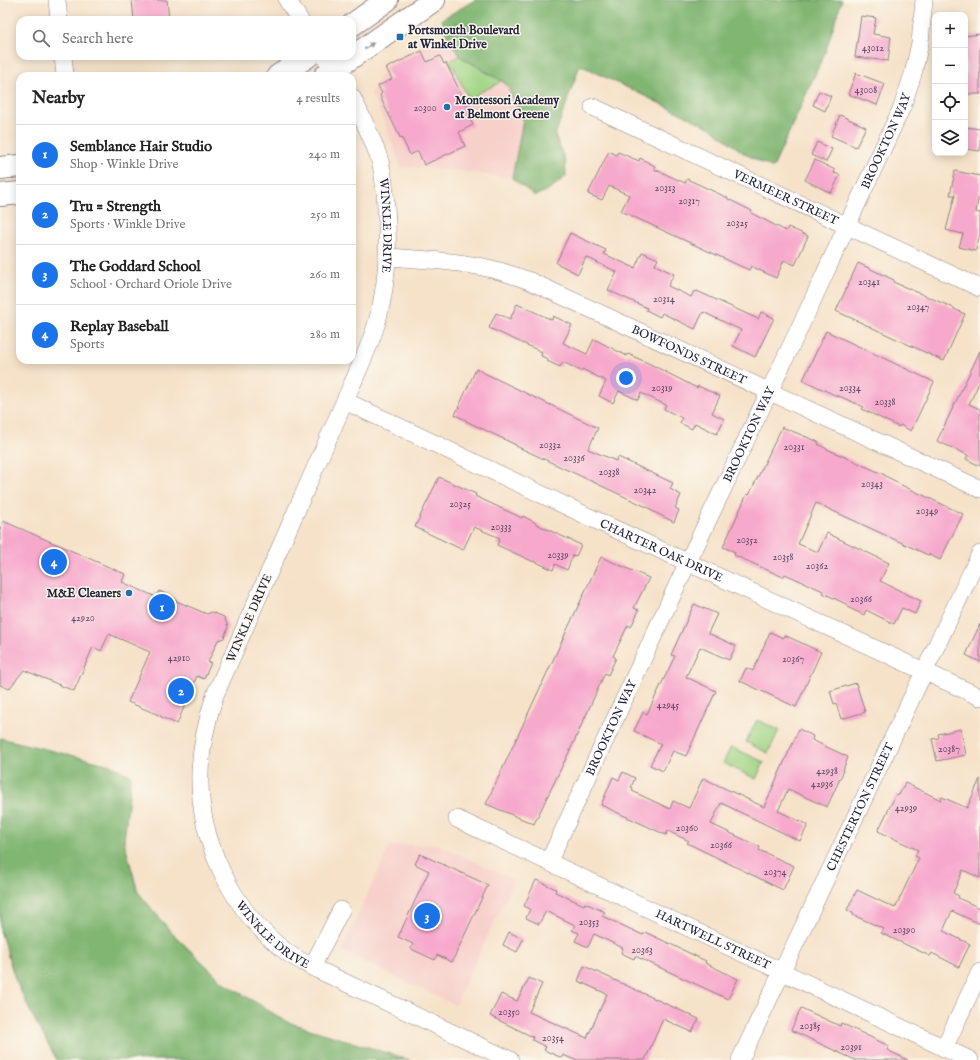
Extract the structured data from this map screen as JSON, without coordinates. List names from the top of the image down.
{
  "streets": {
    "street": [
      "BROOKTON WAY",
      "VERMEER STREET",
      "WINKLE DRIVE",
      "BOWFONDS STREET",
      "CHARTER OAK DRIVE",
      "CHESTERTON STREET",
      "HARTWELL STREET"
    ]
  },
  "crossings": [
    ["BROOKTON WAY", "VERMEER STREET"],
    ["BROOKTON WAY", "BOWFONDS STREET"],
    ["BROOKTON WAY", "CHARTER OAK DRIVE"],
    ["BROOKTON WAY", "HARTWELL STREET"],
    ["WINKLE DRIVE", "BOWFONDS STREET"],
    ["WINKLE DRIVE", "CHARTER OAK DRIVE"],
    ["CHARTER OAK DRIVE", "CHESTERTON STREET"],
    ["CHESTERTON STREET", "HARTWELL STREET"]
  ],
  "places": {
    "transit": ["Portsmouth Boulevard at Winkel Drive"],
    "other": ["Montessori Academy at Belmont Greene", "M&E Cleaners"]
  },
  "house_numbers": [
    "43012",
    "43008",
    "20300",
    "20313",
    "20317",
    "20325",
    "20341",
    "20314",
    "20347",
    "20319",
    "20334",
    "20338",
    "20332",
    "20331",
    "20336",
    "20338",
    "20343",
    "20342",
    "20325",
    "20349",
    "20333",
    "20352",
    "20339",
    "20358",
    "20362",
    "20366",
    "42920",
    "42910",
    "20367",
    "42945",
    "20387",
    "42938",
    "42936",
    "42939",
    "20360",
    "20366",
    "20374",
    "20353",
    "20390",
    "20363",
    "20350",
    "20385",
    "20354",
    "20391"
  ],
  "page": {
    "map_buttons": ["+", "−"],
    "search": "Search here",
    "heading": ["Nearby", "4 results"],
    "list": [
      {
        "mark": "1",
        "name": "Semblance Hair Studio",
        "note": "Shop · Winkle Drive",
        "value": "240 m"
      },
      {
        "mark": "2",
        "name": "Tru = Strength",
        "note": "Sports · Winkle Drive",
        "value": "250 m"
      },
      {
        "mark": "3",
        "name": "The Goddard School",
        "note": "School · Orchard Oriole Drive",
        "value": "260 m"
      },
      {
        "mark": "4",
        "name": "Replay Baseball",
        "note": "Sports",
        "value": "280 m"
      }
    ],
    "pins": [
      "4",
      "1",
      "2",
      "3"
    ]
  }
}
